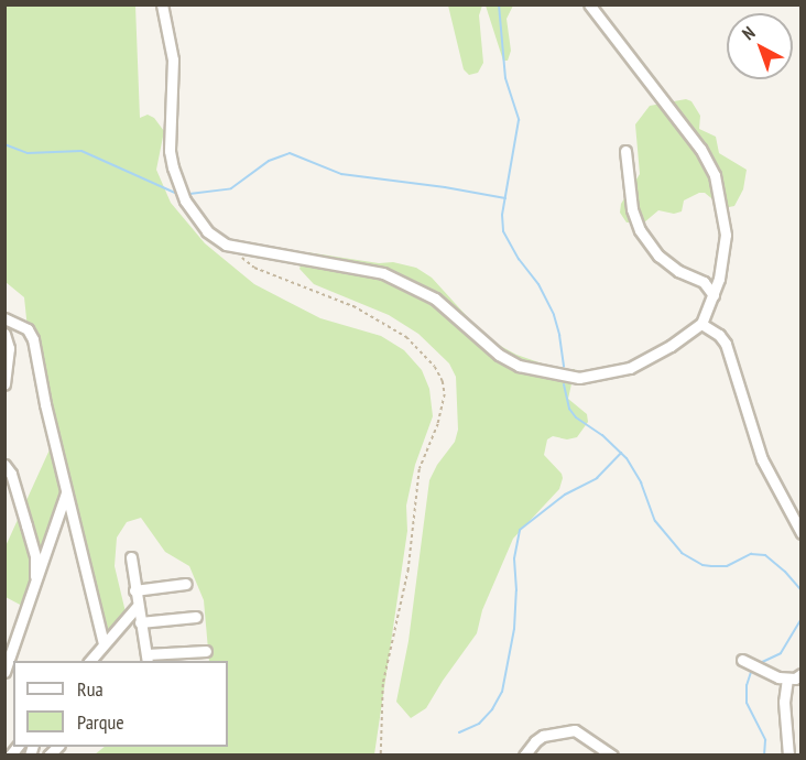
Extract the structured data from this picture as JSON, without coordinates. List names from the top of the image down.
{
  "legend": ["Rua", "Parque"],
  "north": "top left"
}
